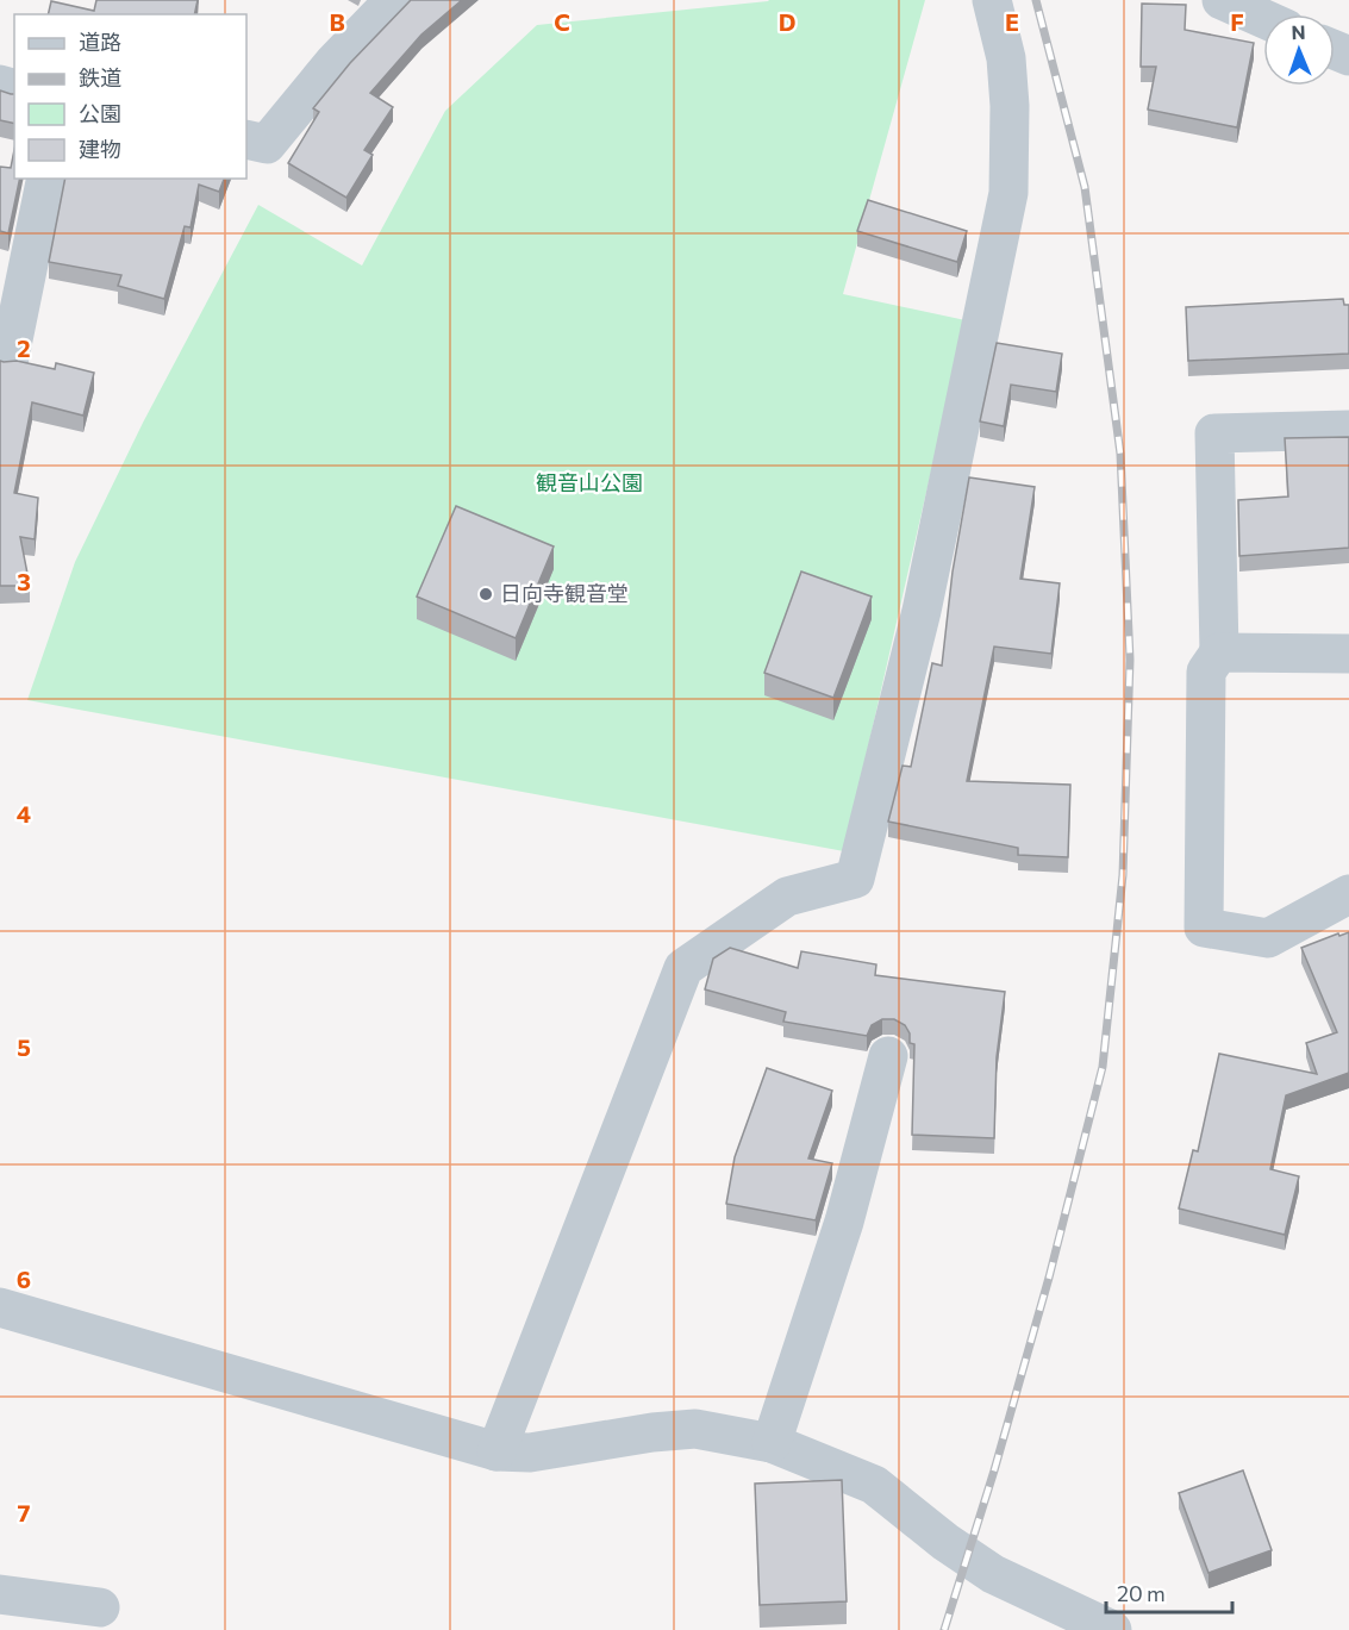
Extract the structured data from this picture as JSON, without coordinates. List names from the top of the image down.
{
  "parks": ["観音山公園"],
  "places": ["日向寺観音堂"],
  "legend": [
    "道路",
    "鉄道",
    "公園",
    "建物"
  ],
  "scale_bar": "20 m",
  "north": "top",
  "grid": {
    "columns": [
      "B",
      "C",
      "D",
      "E",
      "F"
    ],
    "rows": [
      "2",
      "3",
      "4",
      "5",
      "6",
      "7"
    ]
  }
}
